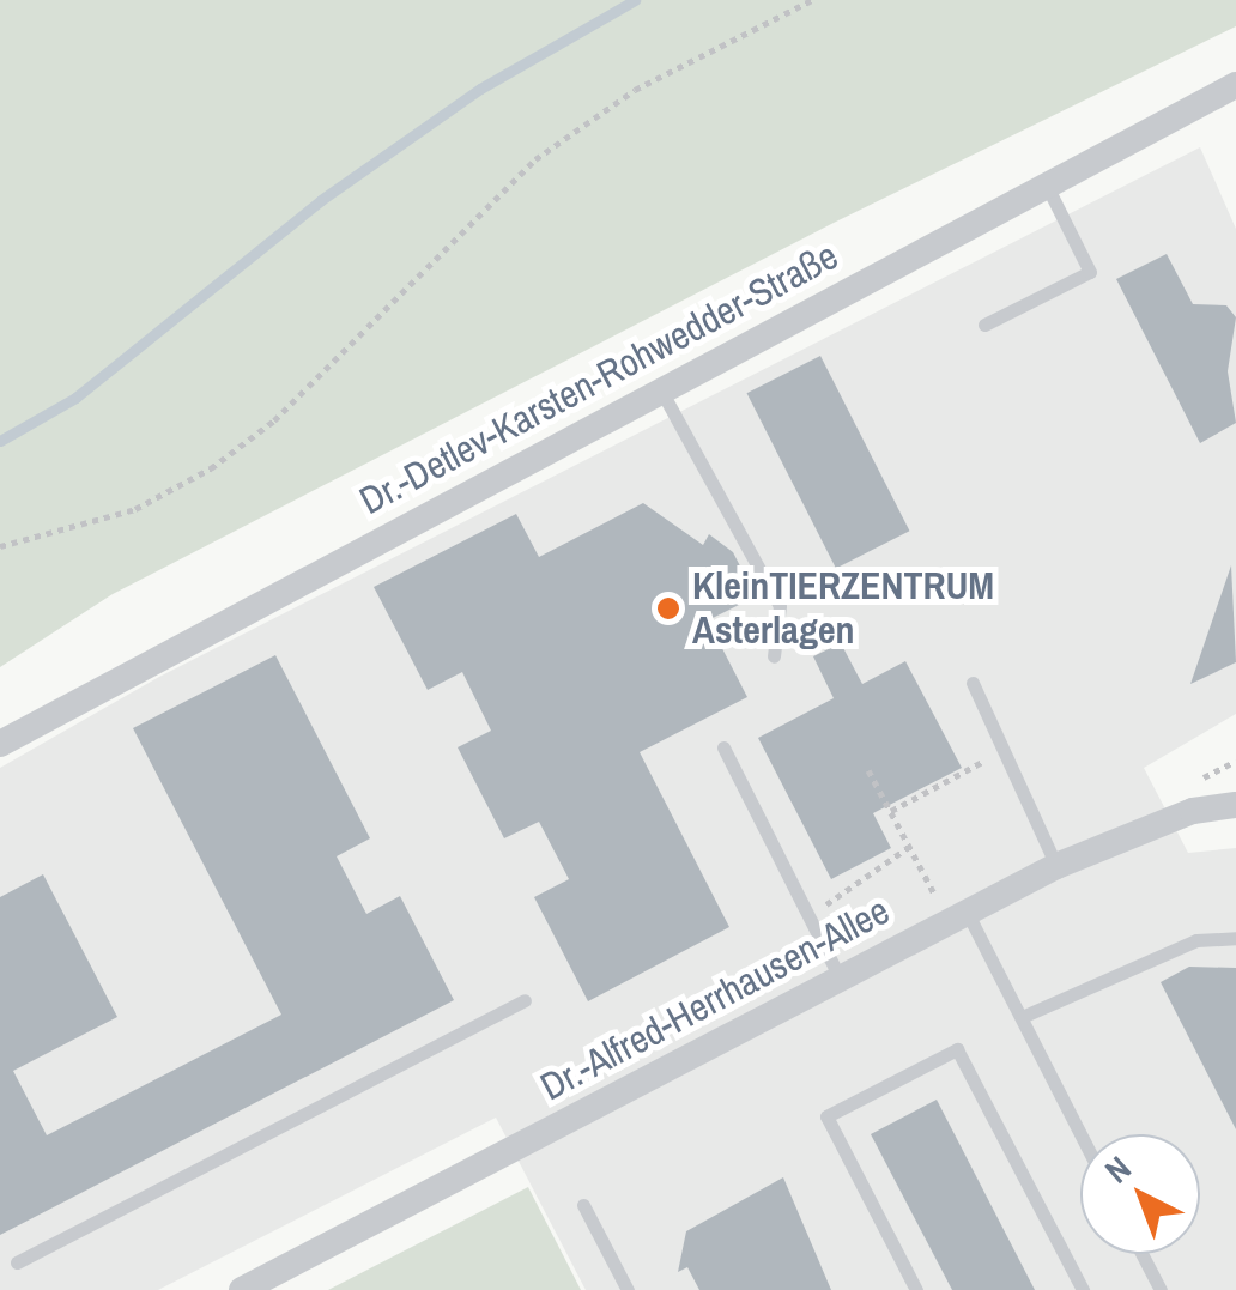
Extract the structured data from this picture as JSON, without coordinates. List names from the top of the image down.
{
  "streets": {
    "street": ["Dr.-Detlev-Karsten-Rohwedder-Straße", "Dr.-Alfred-Herrhausen-Allee"]
  },
  "places": ["KleinTIERZENTRUM Asterlagen"],
  "north": "top left"
}
